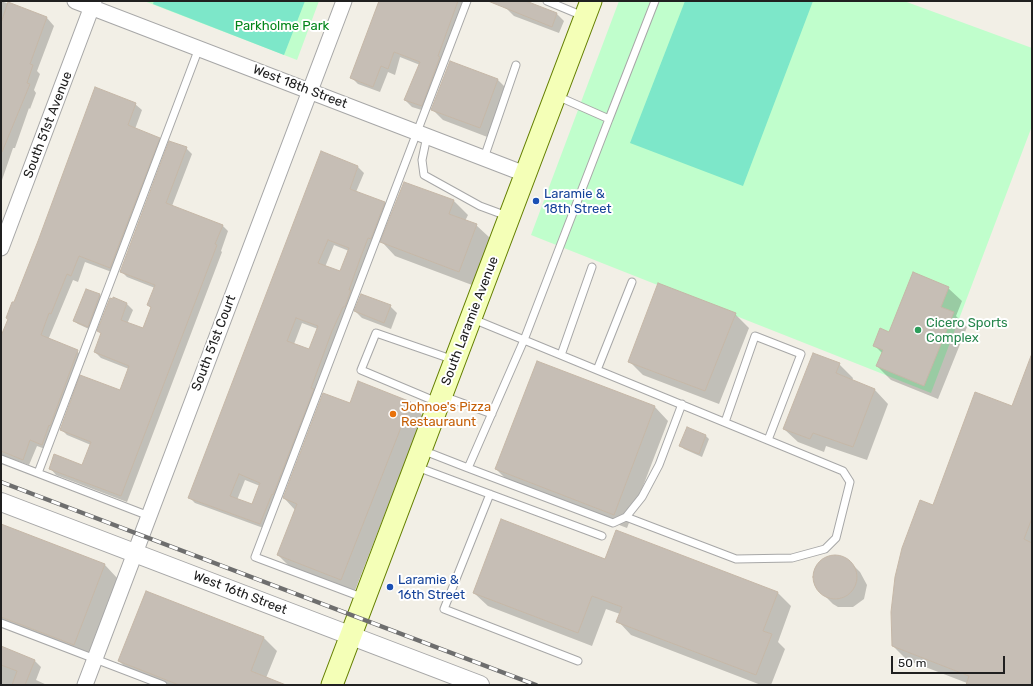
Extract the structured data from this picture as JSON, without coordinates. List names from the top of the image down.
{
  "streets": {
    "main road": ["South Laramie Avenue"],
    "street": [
      "West 18th Street",
      "South 51st Avenue",
      "South 51st Court",
      "West 16th Street"
    ]
  },
  "crossings": [
    ["West 18th Street", "South 51st Avenue"],
    ["West 18th Street", "South Laramie Avenue"],
    ["West 18th Street", "South 51st Court"],
    ["South Laramie Avenue", "West 16th Street"],
    ["South 51st Court", "West 16th Street"]
  ],
  "parks": ["Parkholme Park"],
  "places": [
    "Laramie & 18th Street",
    "Cicero Sports Complex",
    "Johnoe's Pizza Restauraunt",
    "Laramie & 16th Street"
  ],
  "scale_bar": "50 m"
}
